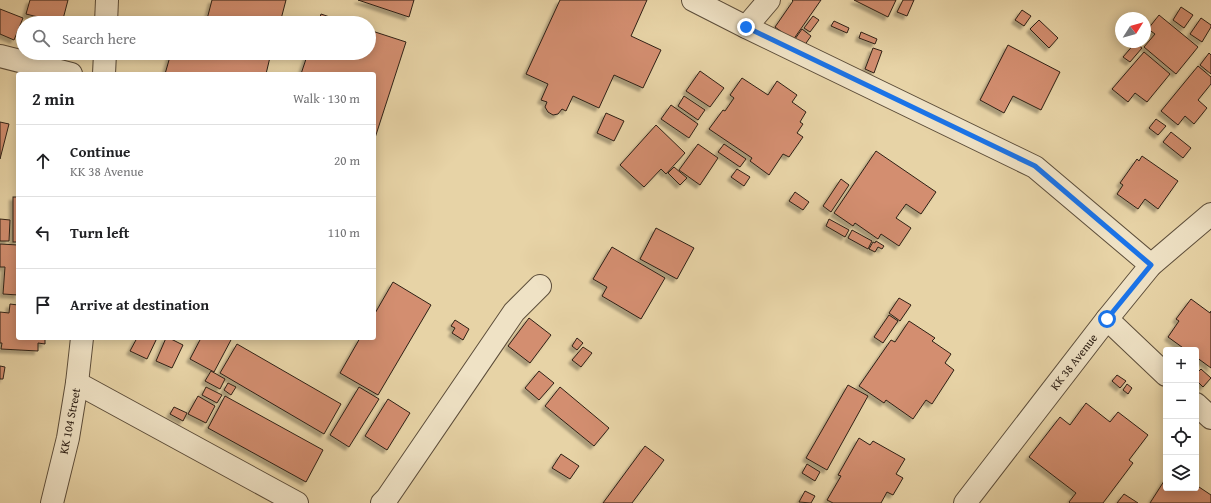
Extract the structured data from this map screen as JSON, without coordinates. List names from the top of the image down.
{
  "streets": {
    "street": ["KK 38 Avenue", "KK 104 Street"]
  },
  "north": "top right",
  "page": {
    "search": "Search here",
    "heading": ["2 min", "Walk · 130 m"],
    "list": [
      ["Continue", "KK 38 Avenue", "20 m"],
      ["Turn left", "110 m"],
      "Arrive at destination"
    ],
    "map_buttons": ["+", "−"]
  }
}
